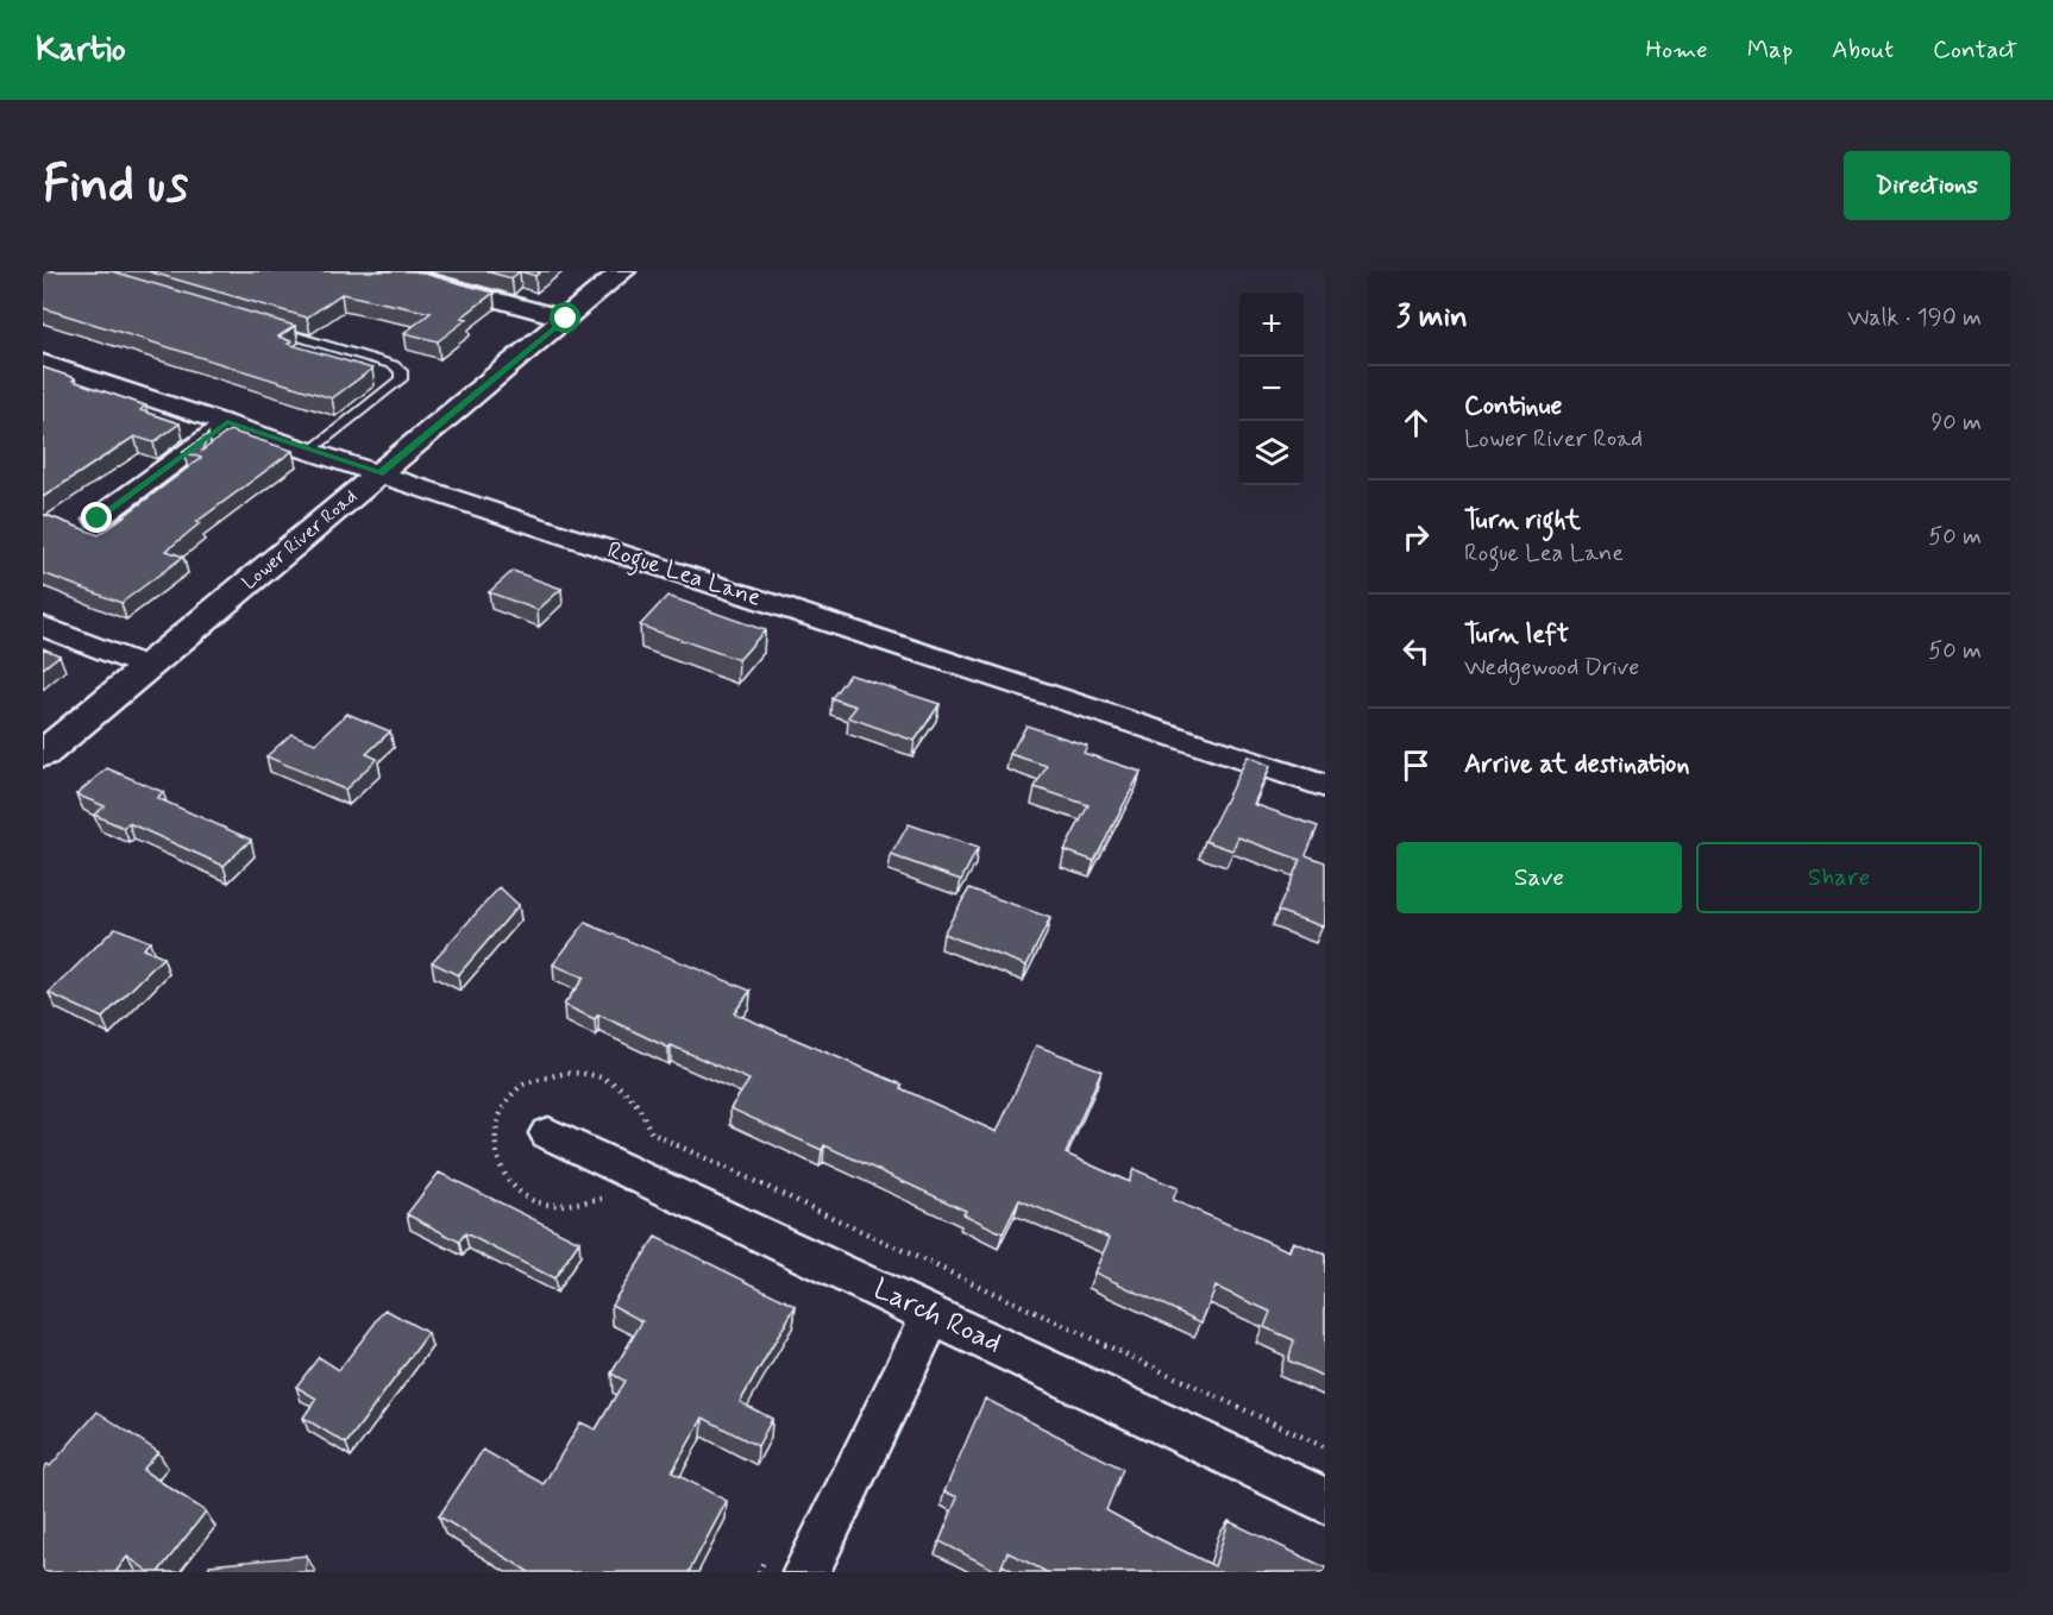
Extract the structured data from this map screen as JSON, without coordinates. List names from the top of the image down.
{
  "streets": {
    "street": ["Lower River Road", "Rogue Lea Lane", "Larch Road"]
  },
  "crossings": [
    ["Lower River Road", "Rogue Lea Lane"]
  ],
  "page": {
    "header": "Kartio",
    "nav": [
      "Home",
      "Map",
      "About",
      "Contact"
    ],
    "buttons": [
      "Directions",
      ["Save", "Share"]
    ],
    "title": "Find us",
    "heading": ["3 min", "Walk · 190 m"],
    "map_buttons": ["+", "−"],
    "list": [
      ["Continue", "Lower River Road", "90 m"],
      ["Turn right", "Rogue Lea Lane", "50 m"],
      ["Turn left", "Wedgewood Drive", "50 m"],
      "Arrive at destination"
    ]
  }
}
